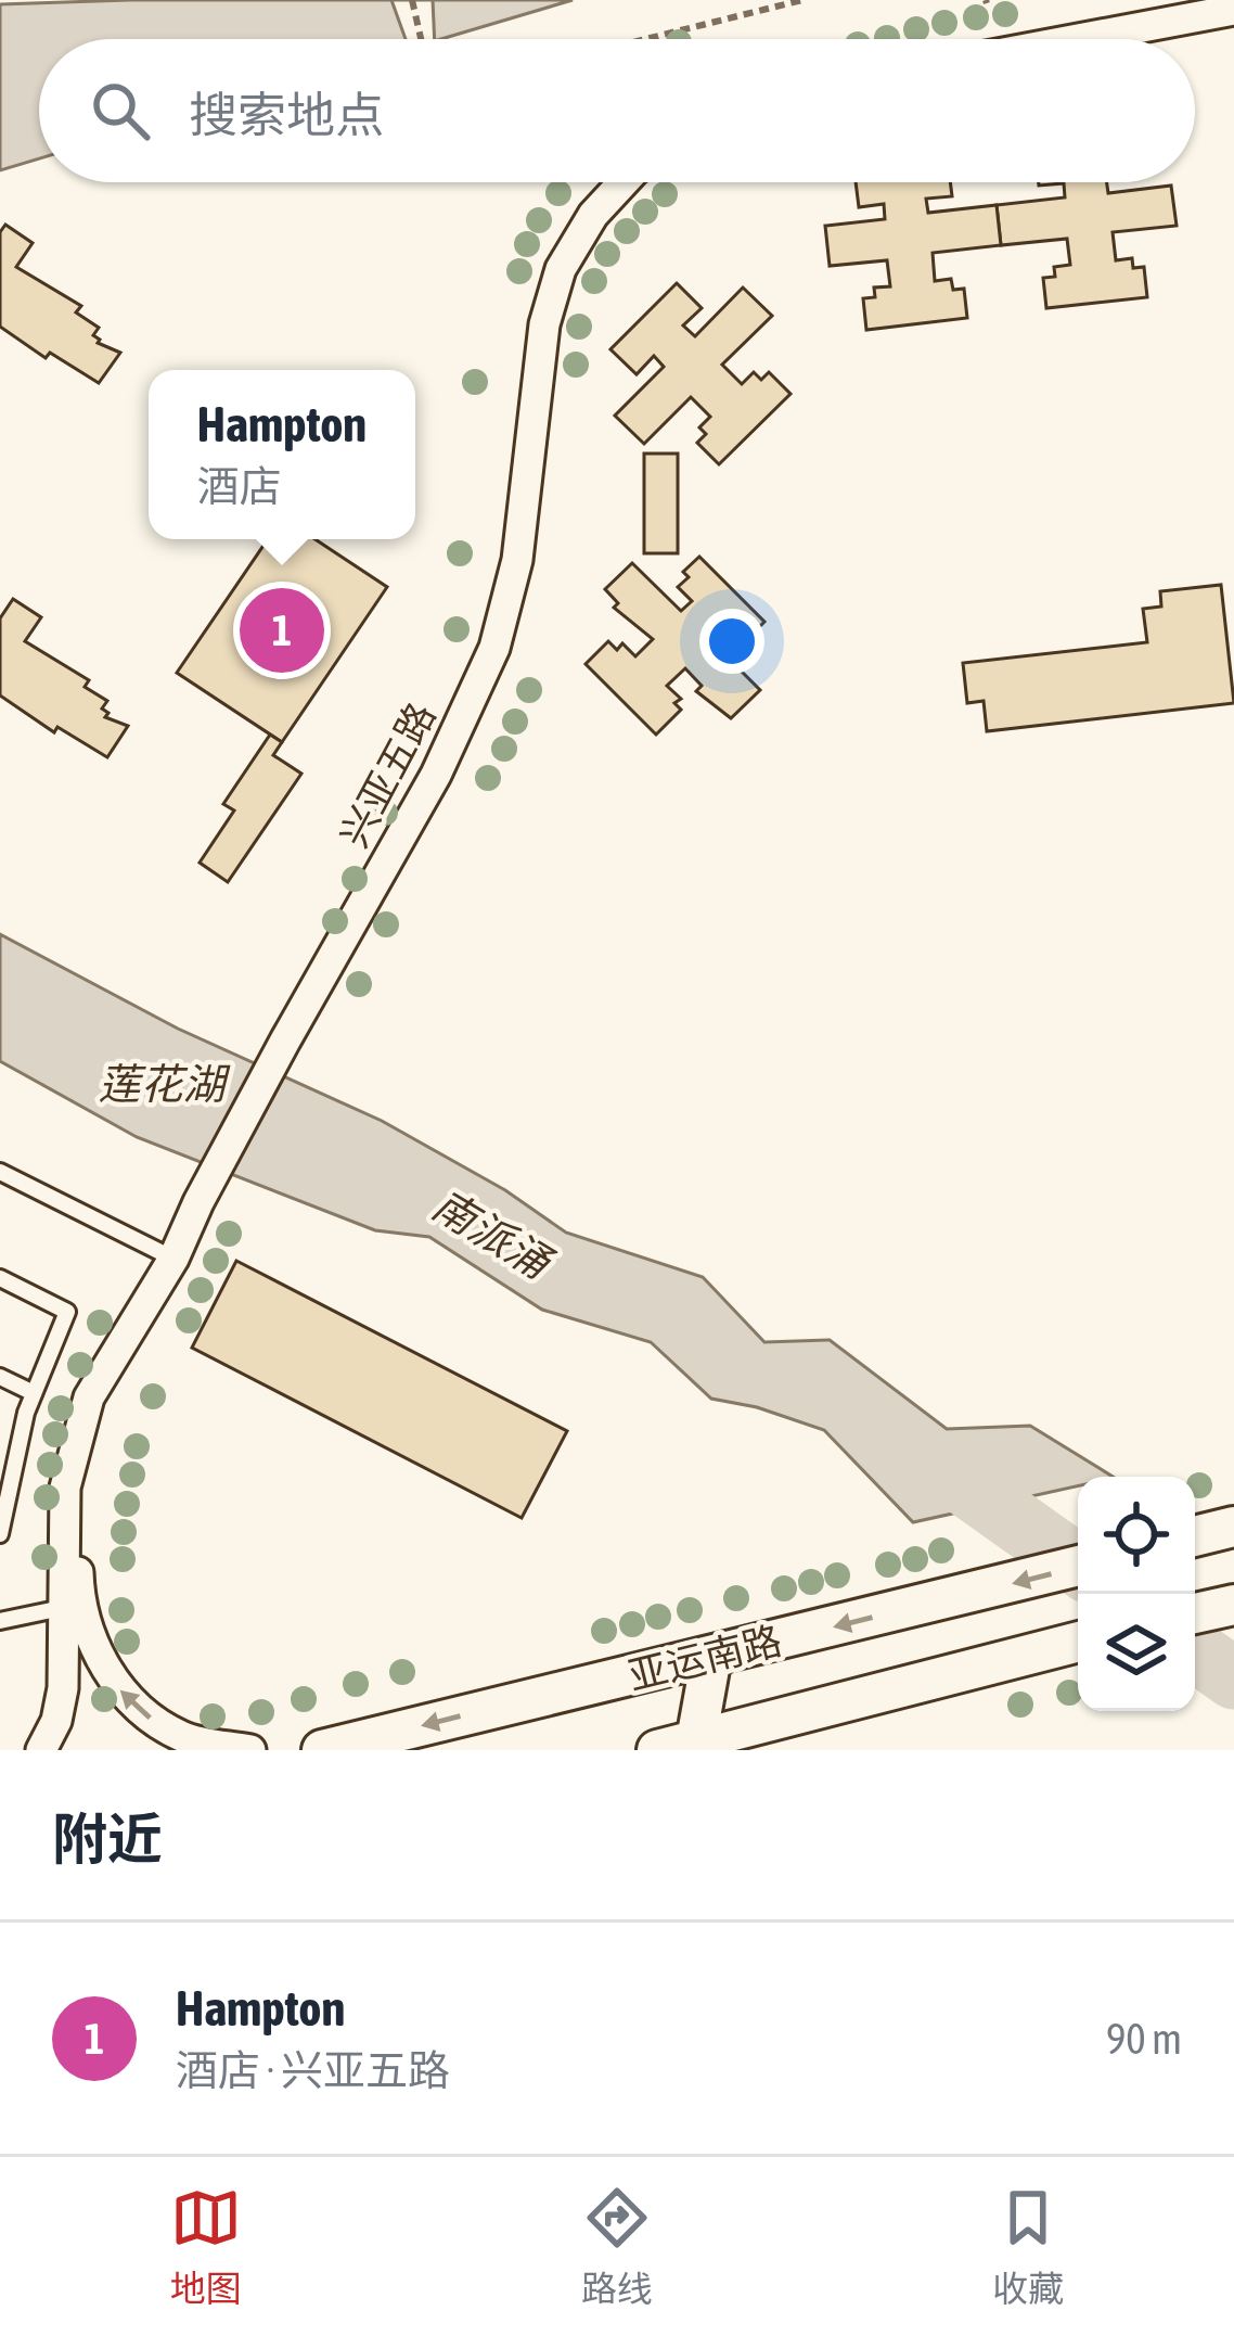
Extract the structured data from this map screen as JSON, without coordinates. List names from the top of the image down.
{
  "streets": {
    "street": ["兴亚五路", "亚运南路"]
  },
  "water": ["莲花湖", "南派涌"],
  "page": {
    "search": "搜索地点",
    "popup": ["Hampton", "酒店"],
    "pins": "1",
    "heading": "附近",
    "list": [
      {
        "mark": "1",
        "name": "Hampton",
        "note": "酒店 · 兴亚五路",
        "value": "90 m"
      }
    ],
    "nav": ["地图", "路线", "收藏"]
  }
}
